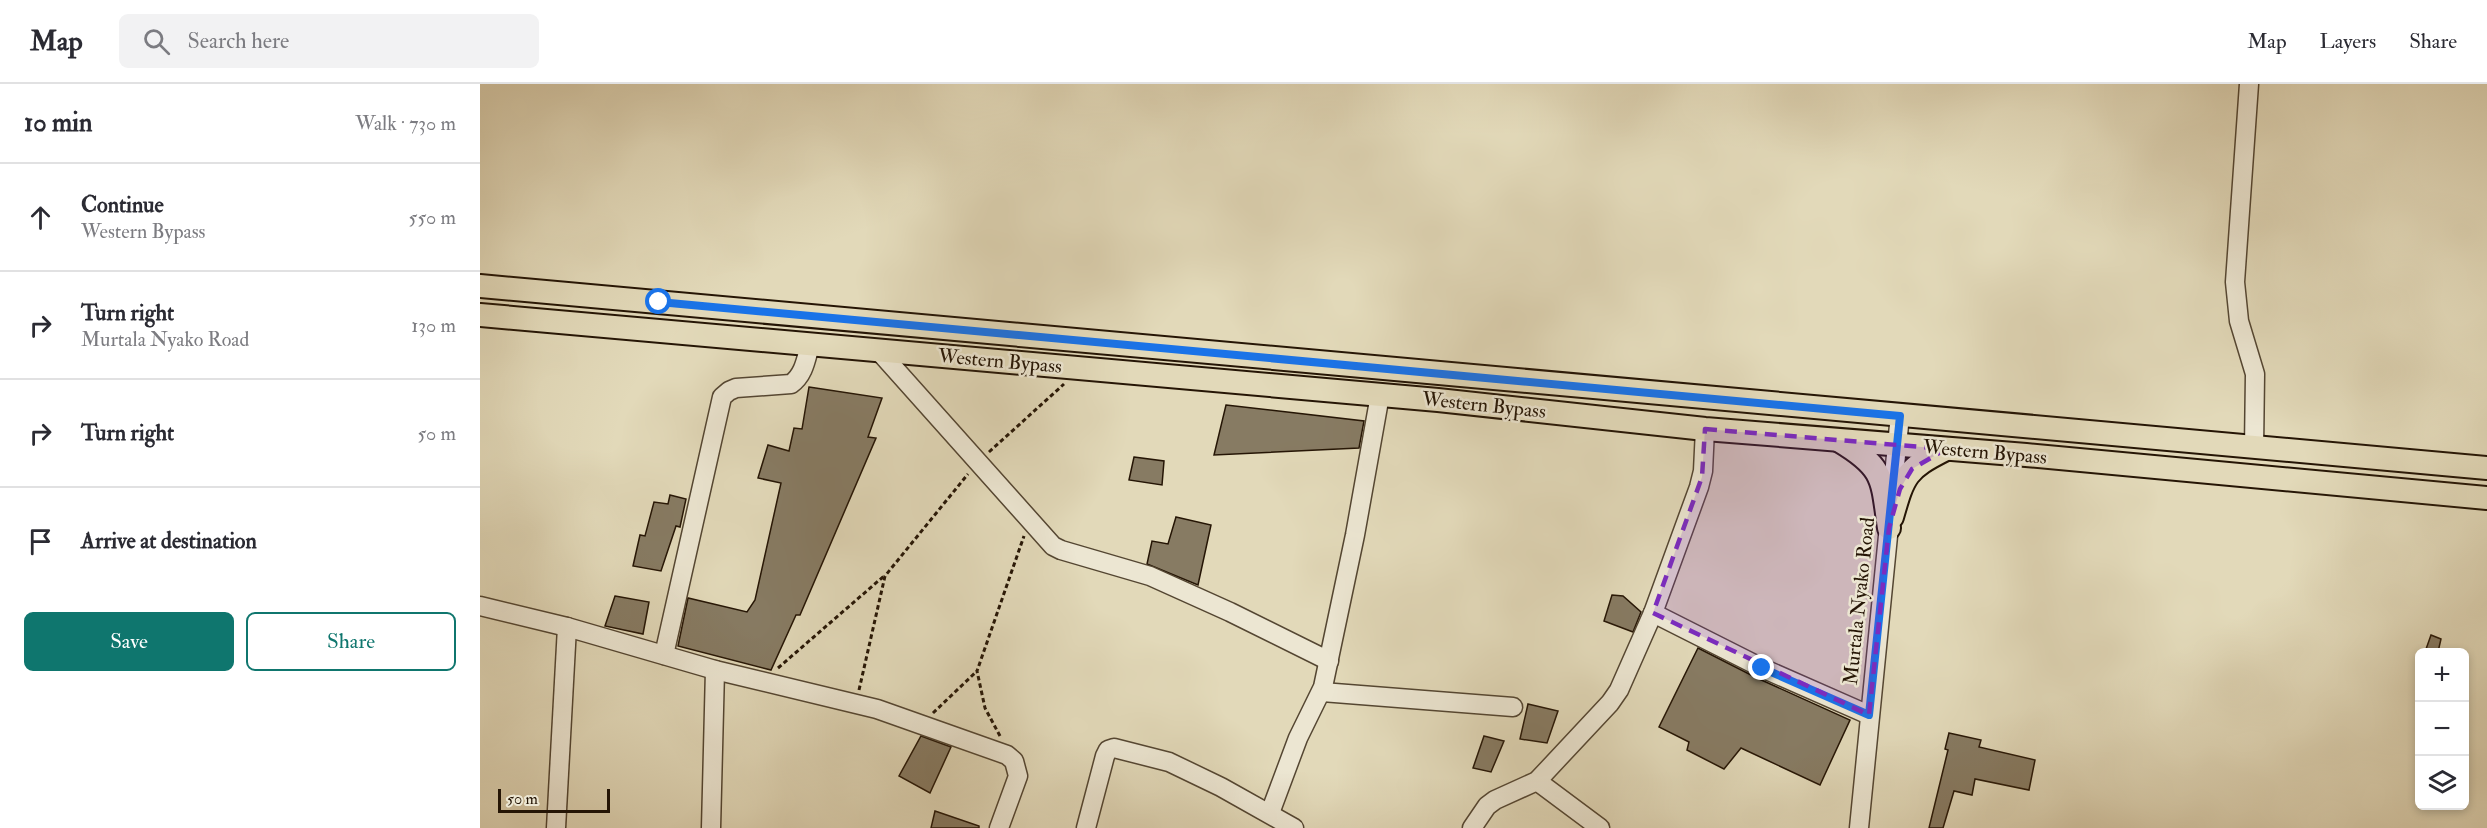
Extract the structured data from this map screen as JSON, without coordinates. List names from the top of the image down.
{
  "streets": {
    "main road": ["Western Bypass"],
    "street": ["Murtala Nyako Road"]
  },
  "crossings": [
    ["Western Bypass", "Murtala Nyako Road"]
  ],
  "scale_bar": "50 m",
  "page": {
    "header": "Map",
    "search": "Search here",
    "nav": ["Map", "Layers", "Share"],
    "heading": ["10 min", "Walk · 730 m"],
    "list": [
      ["Continue", "Western Bypass", "550 m"],
      ["Turn right", "Murtala Nyako Road", "130 m"],
      ["Turn right", "50 m"],
      "Arrive at destination"
    ],
    "buttons": ["Save", "Share"],
    "map_buttons": ["+", "−"],
    "scale": "50 m"
  }
}
